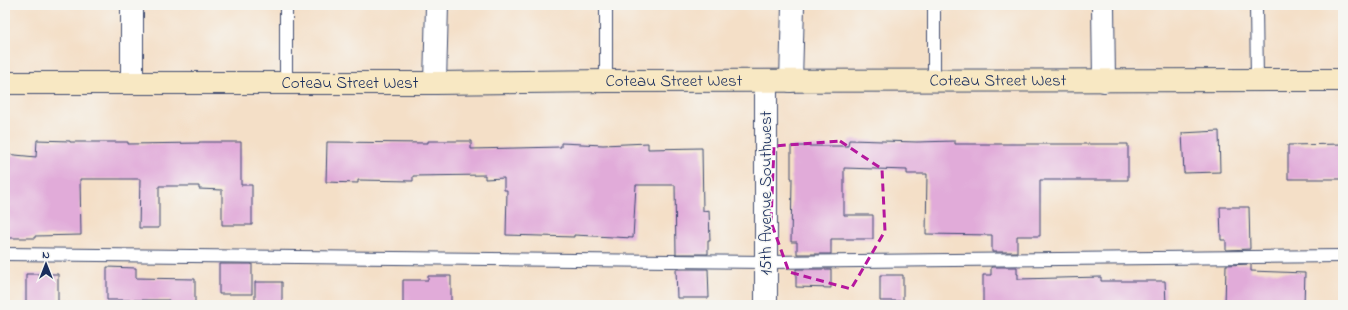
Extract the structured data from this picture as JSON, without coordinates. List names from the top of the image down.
{
  "streets": {
    "street": ["Coteau Street West", "15th Avenue Southwest"]
  },
  "crossings": [
    ["Coteau Street West", "15th Avenue Southwest"]
  ],
  "north": "top"
}
